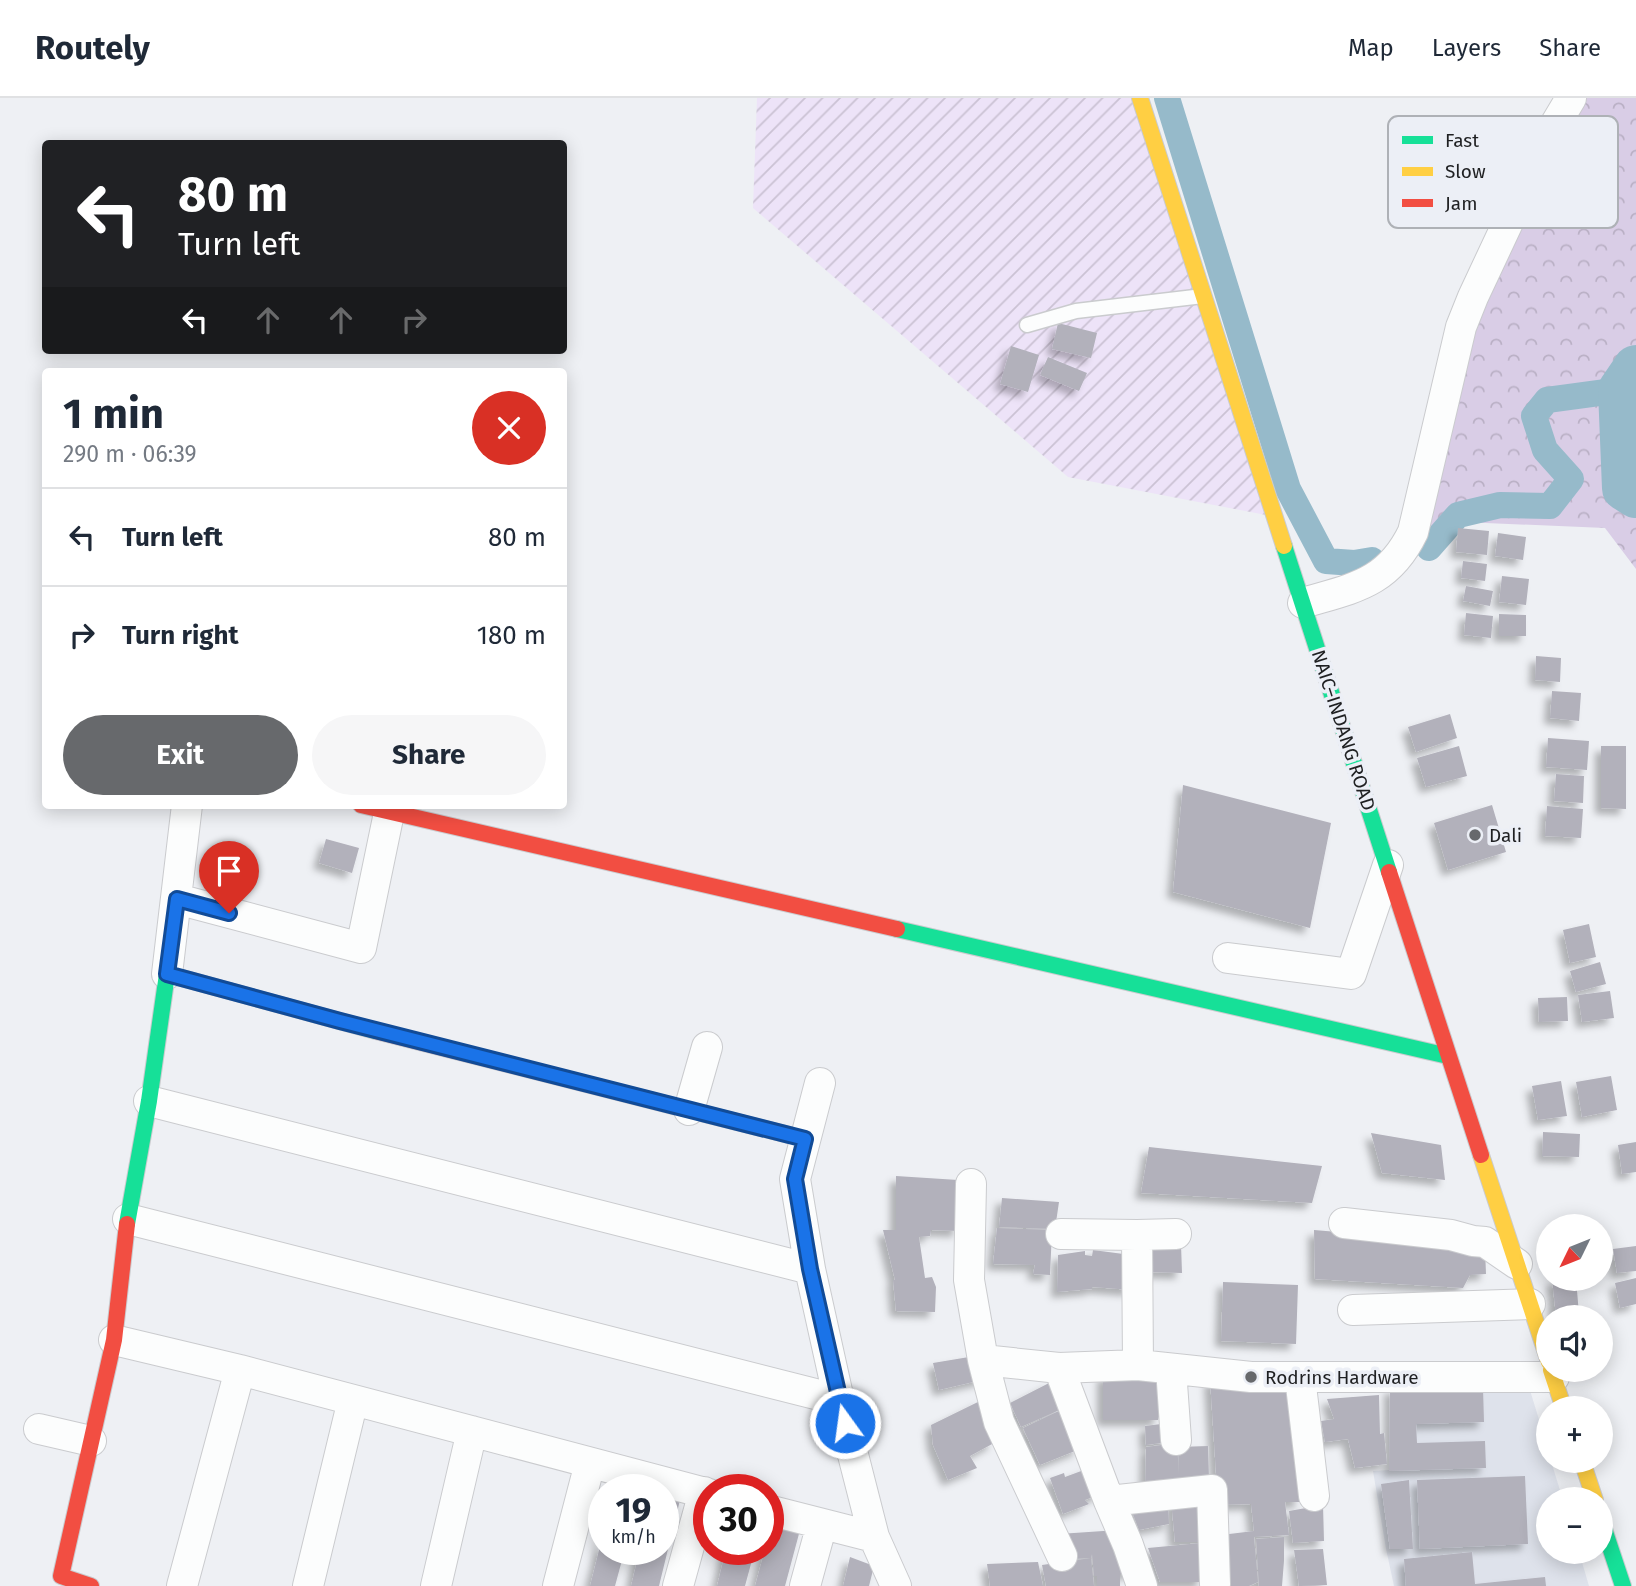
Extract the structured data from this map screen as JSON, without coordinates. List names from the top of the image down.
{
  "streets": {
    "street": ["NAIC–INDANG ROAD"]
  },
  "places": ["Dali", "Rodrins Hardware"],
  "legend": ["Fast", "Slow", "Jam"],
  "north": "bottom left",
  "page": {
    "header": "Routely",
    "nav": ["Map", "Layers", "Share"],
    "turn": ["80 m", "Turn left"],
    "heading": ["1 min", "290 m · 06:39"],
    "list": [
      {
        "name": "Turn left",
        "value": "80 m"
      },
      {
        "name": "Turn right",
        "value": "180 m"
      }
    ],
    "buttons": ["Exit", "Share"],
    "map_buttons": ["+", "−"],
    "speed": "19 km/h",
    "limit": "30"
  }
}
